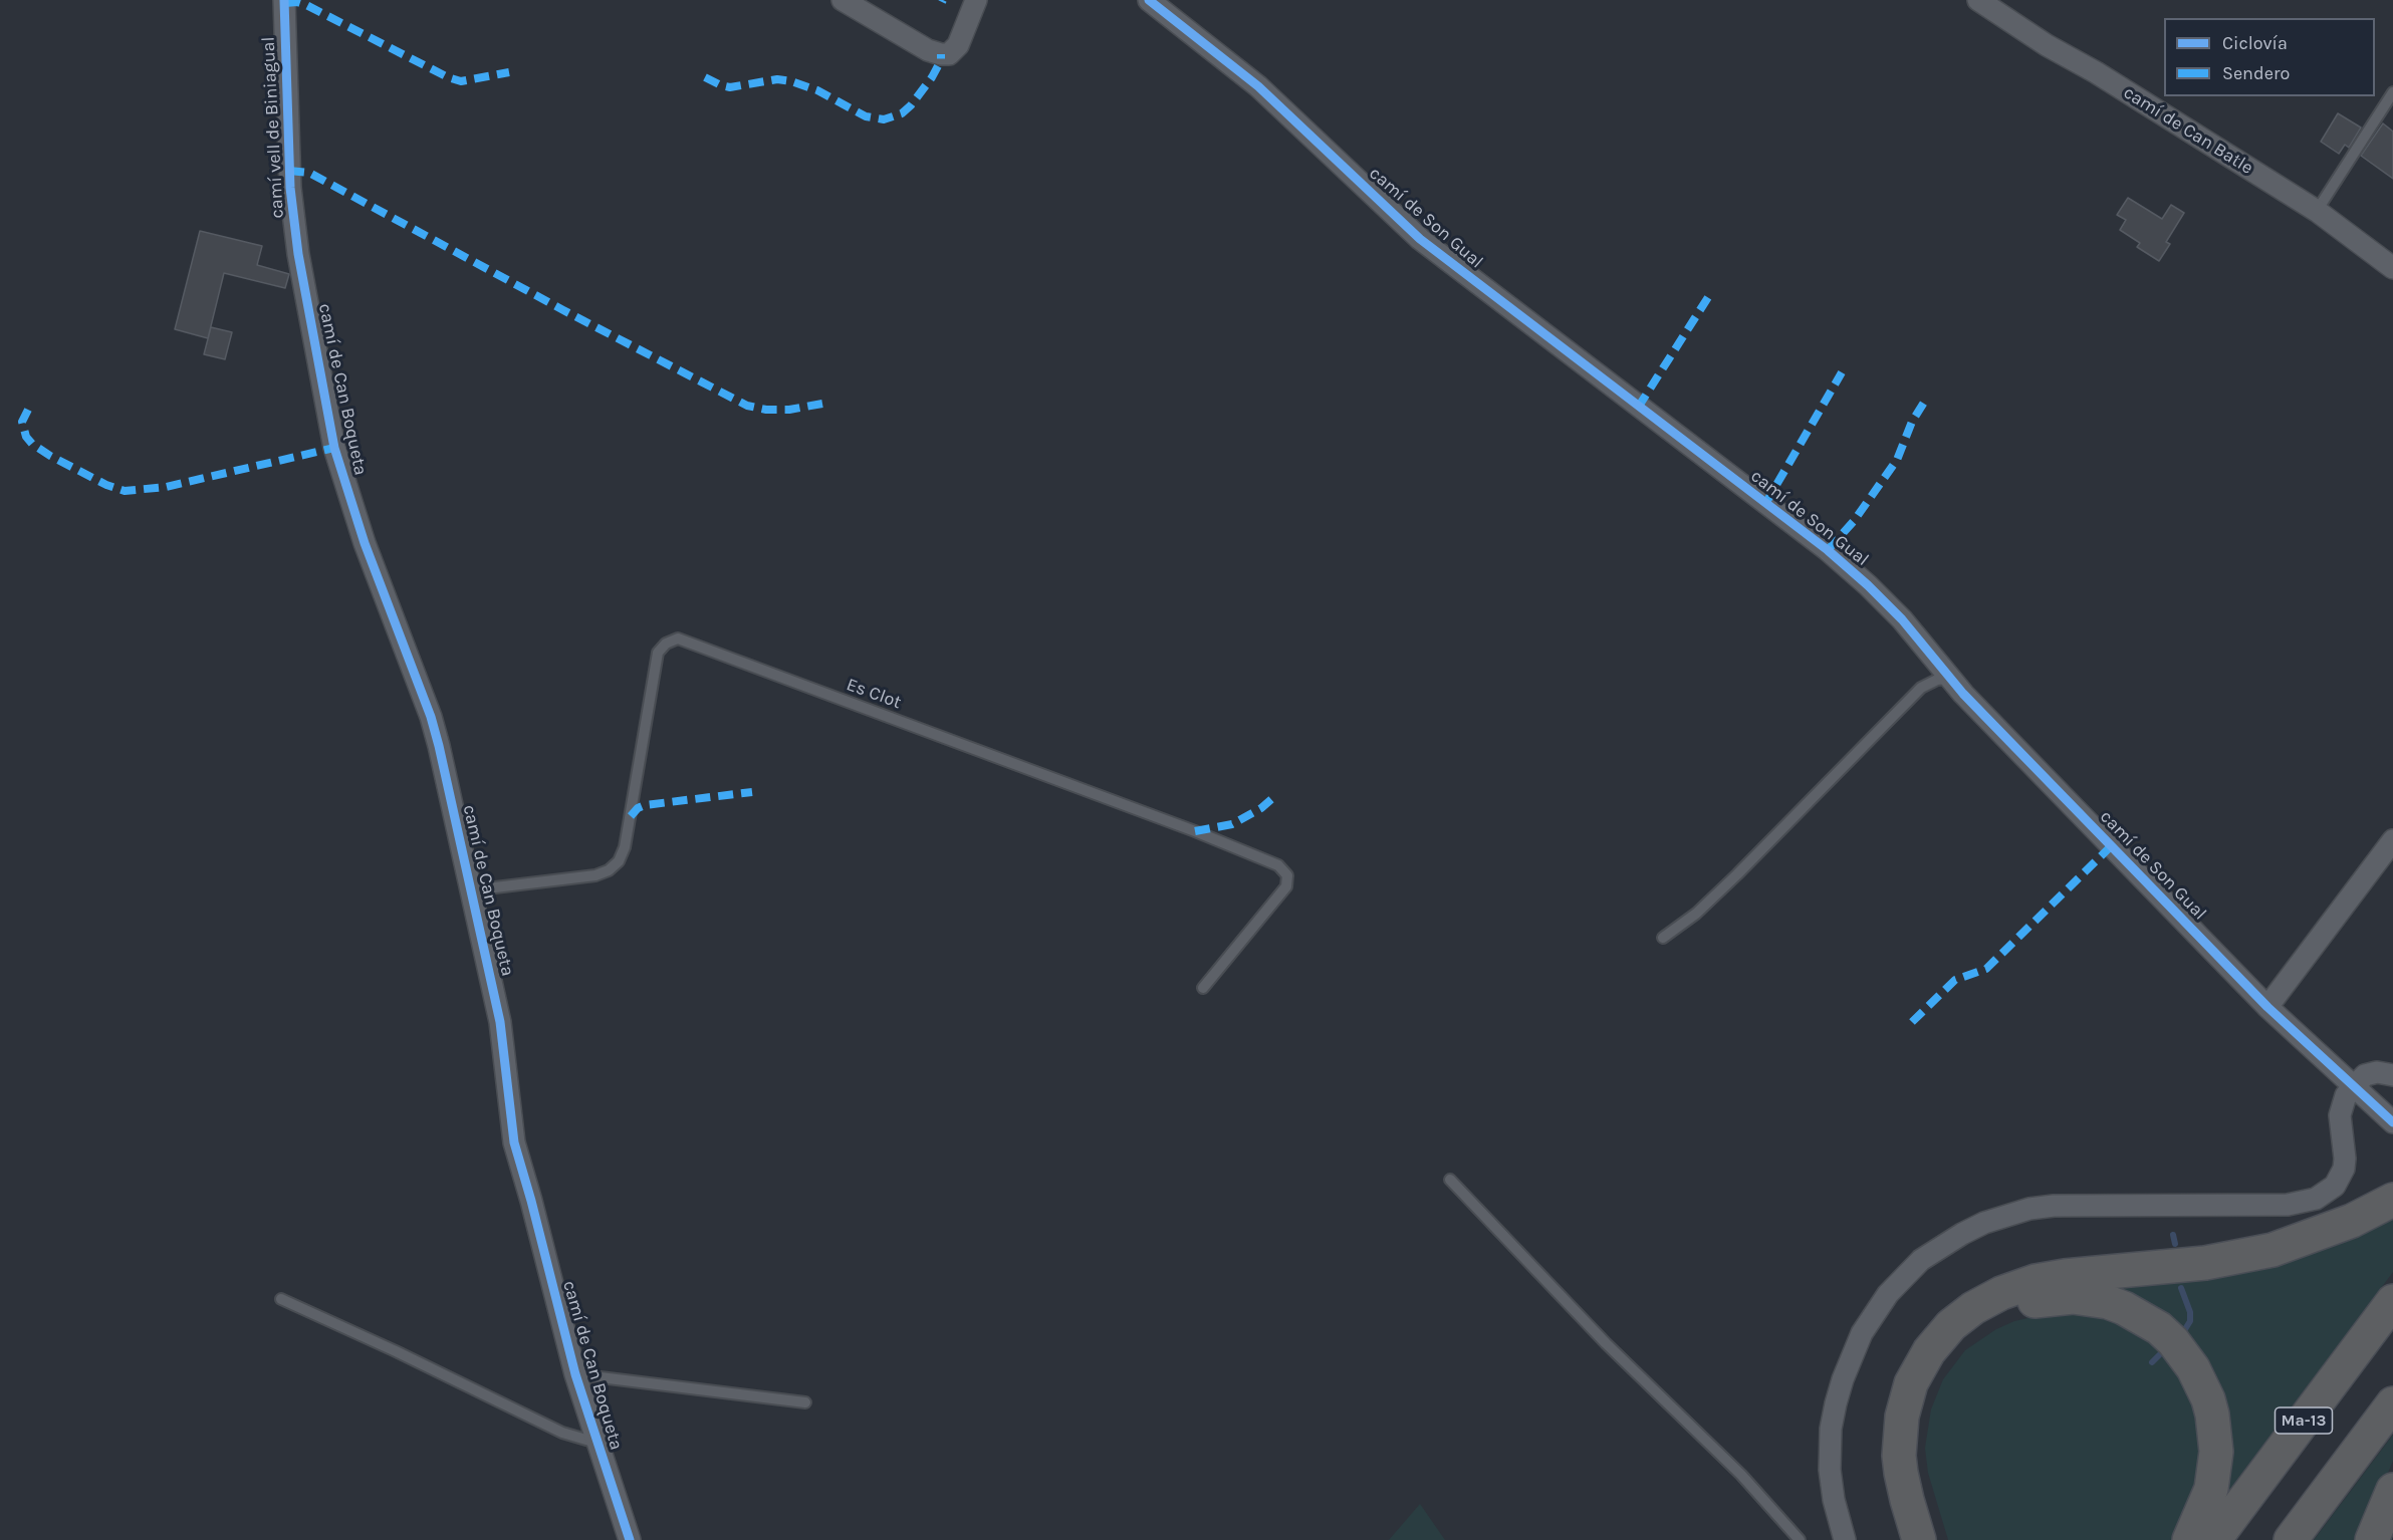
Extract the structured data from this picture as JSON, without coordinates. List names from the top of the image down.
{
  "streets": {
    "highway": ["Ma-13"],
    "street": [
      "camí vell de Biniagual",
      "camí de Can Batle",
      "camí de Son Gual",
      "camí de Can Boqueta"
    ],
    "lane": ["Es Clot"]
  },
  "crossings": [
    ["camí vell de Biniagual", "camí de Can Boqueta"],
    ["camí de Can Boqueta", "Es Clot"]
  ],
  "legend": ["Ciclovía", "Sendero"]
}
